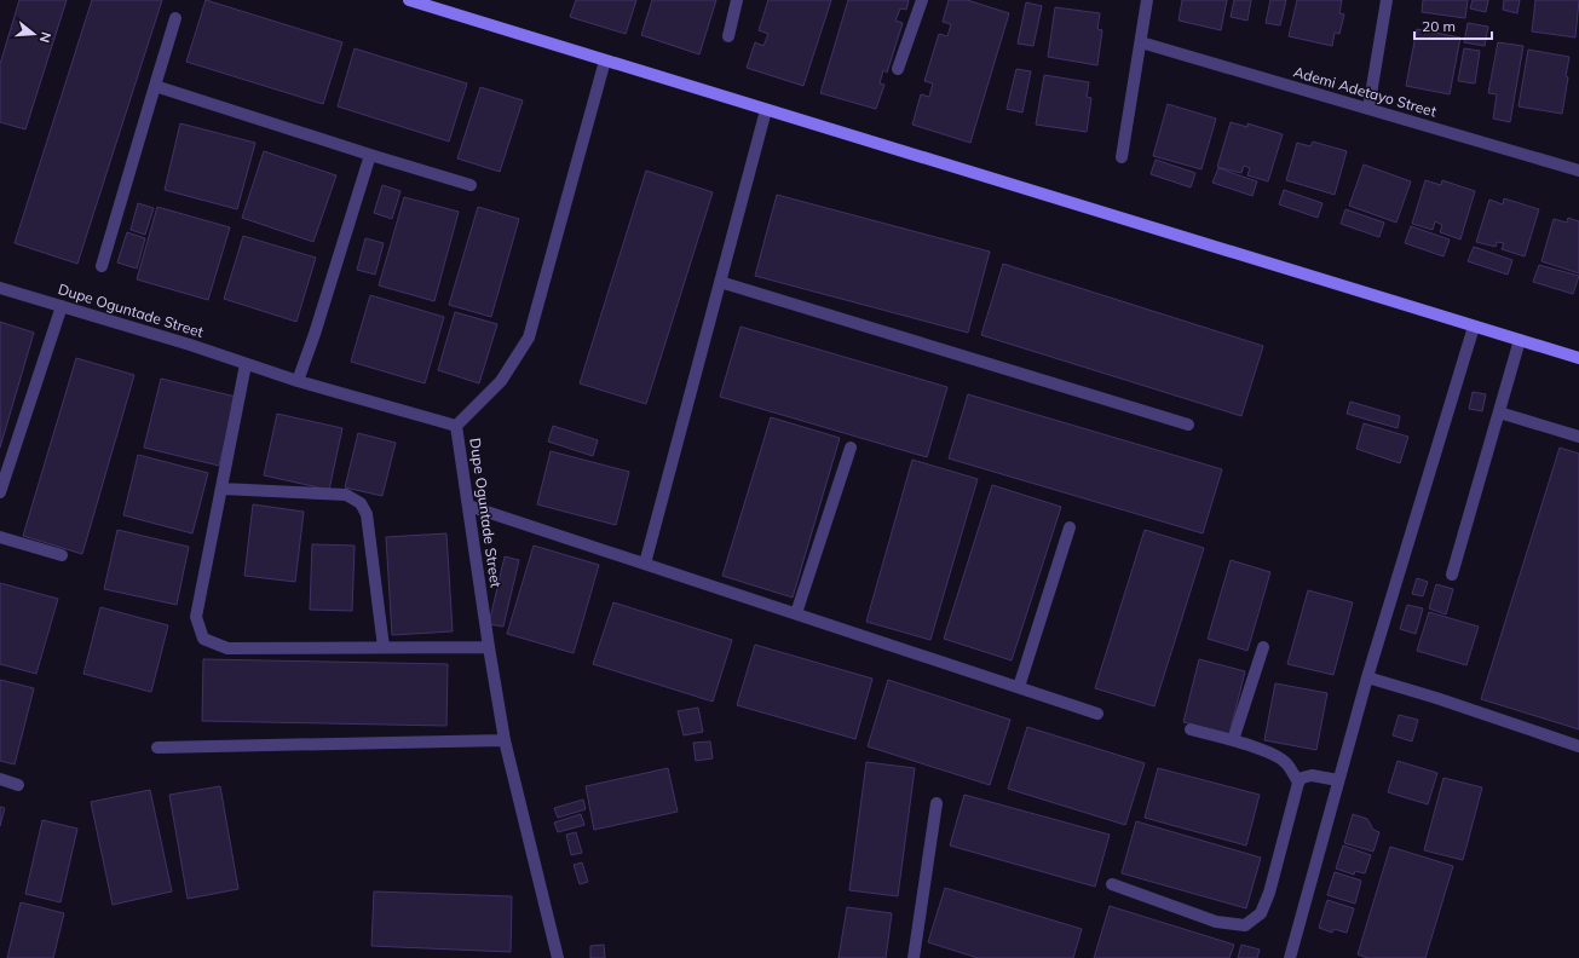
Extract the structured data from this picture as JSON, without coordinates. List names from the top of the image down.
{
  "streets": {
    "street": ["Ademi Adetayo Street", "Dupe Oguntade Street"]
  },
  "scale_bar": "20 m",
  "north": "right"
}
